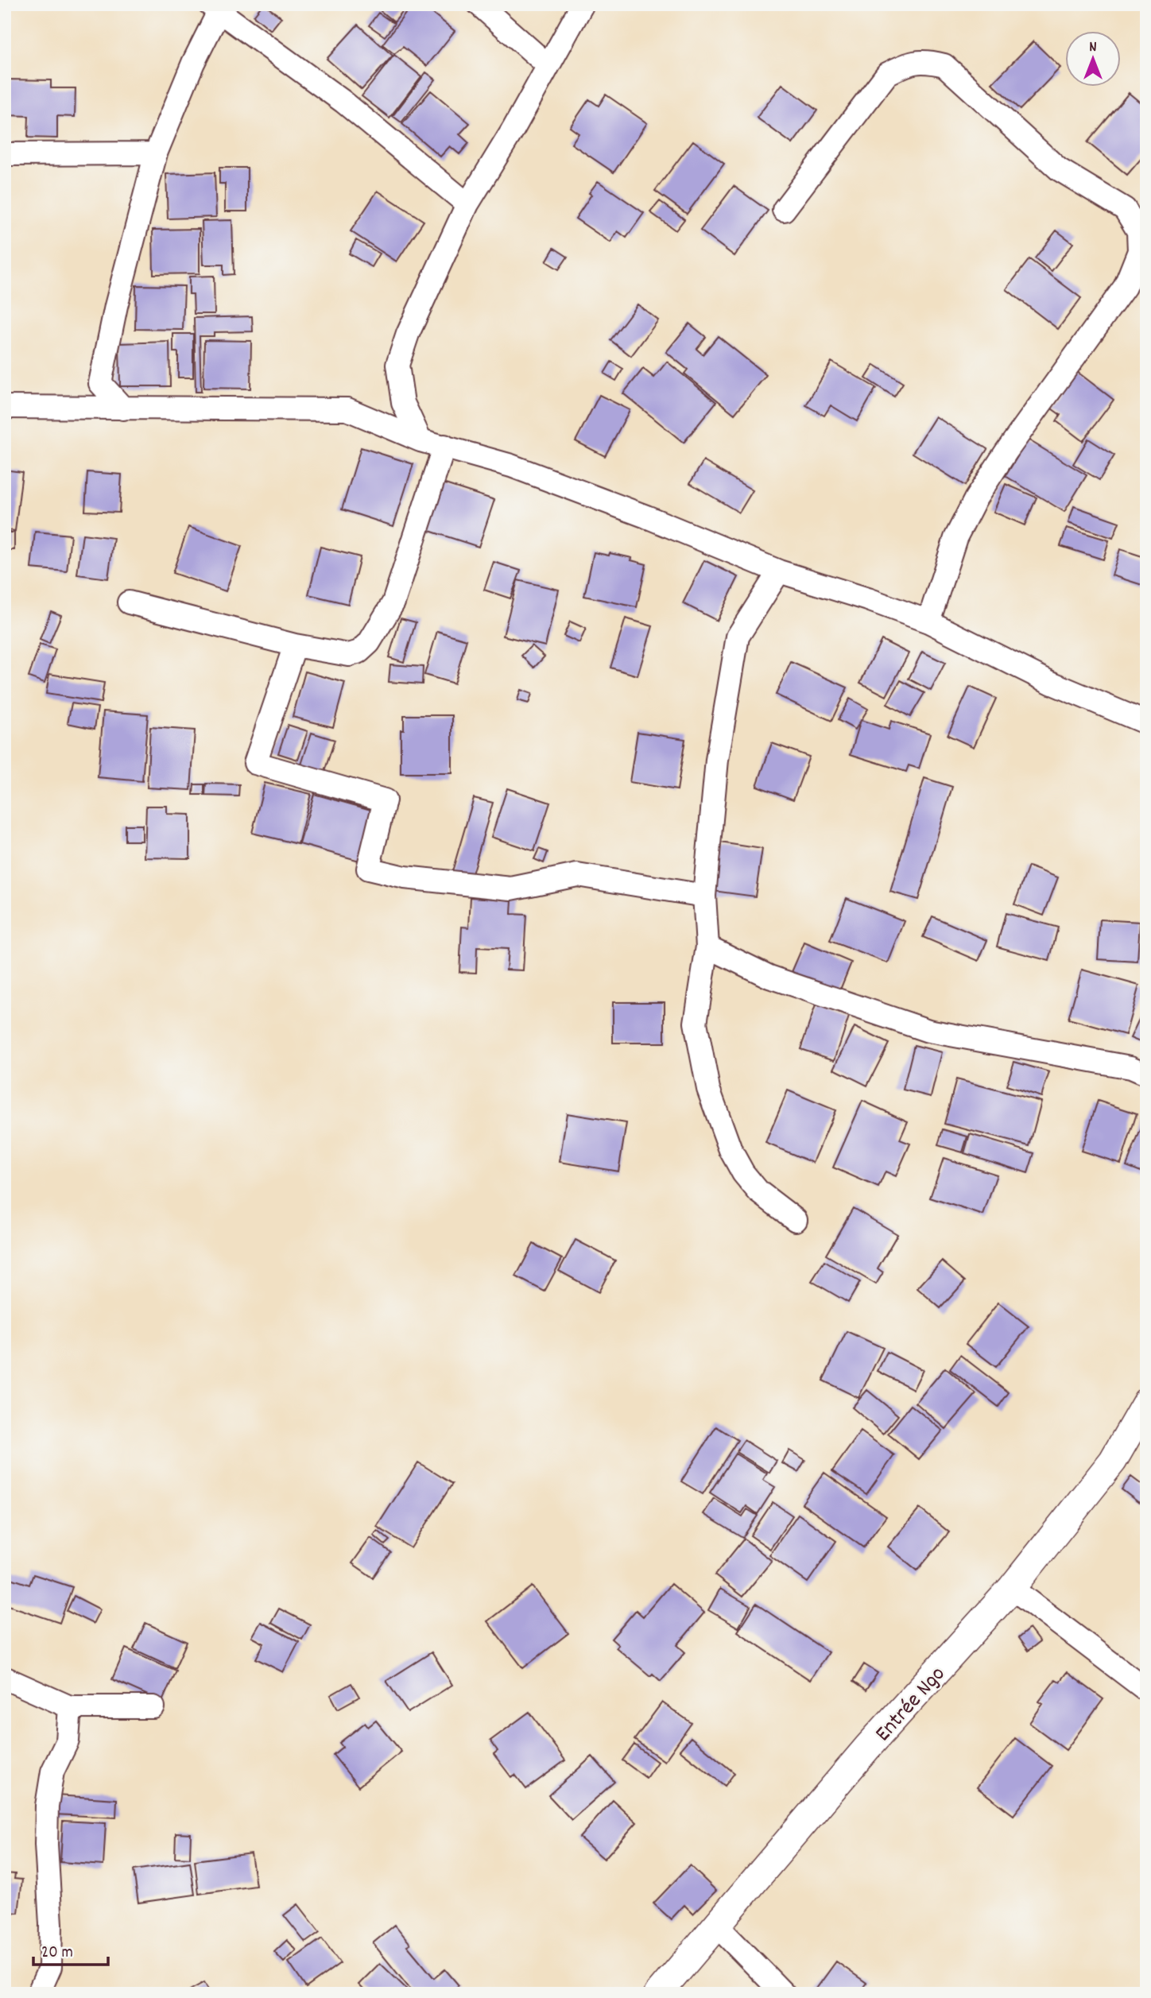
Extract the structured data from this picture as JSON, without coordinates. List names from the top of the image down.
{
  "streets": {
    "street": ["Entrée Ngo"]
  },
  "scale_bar": "20 m",
  "north": "top"
}
